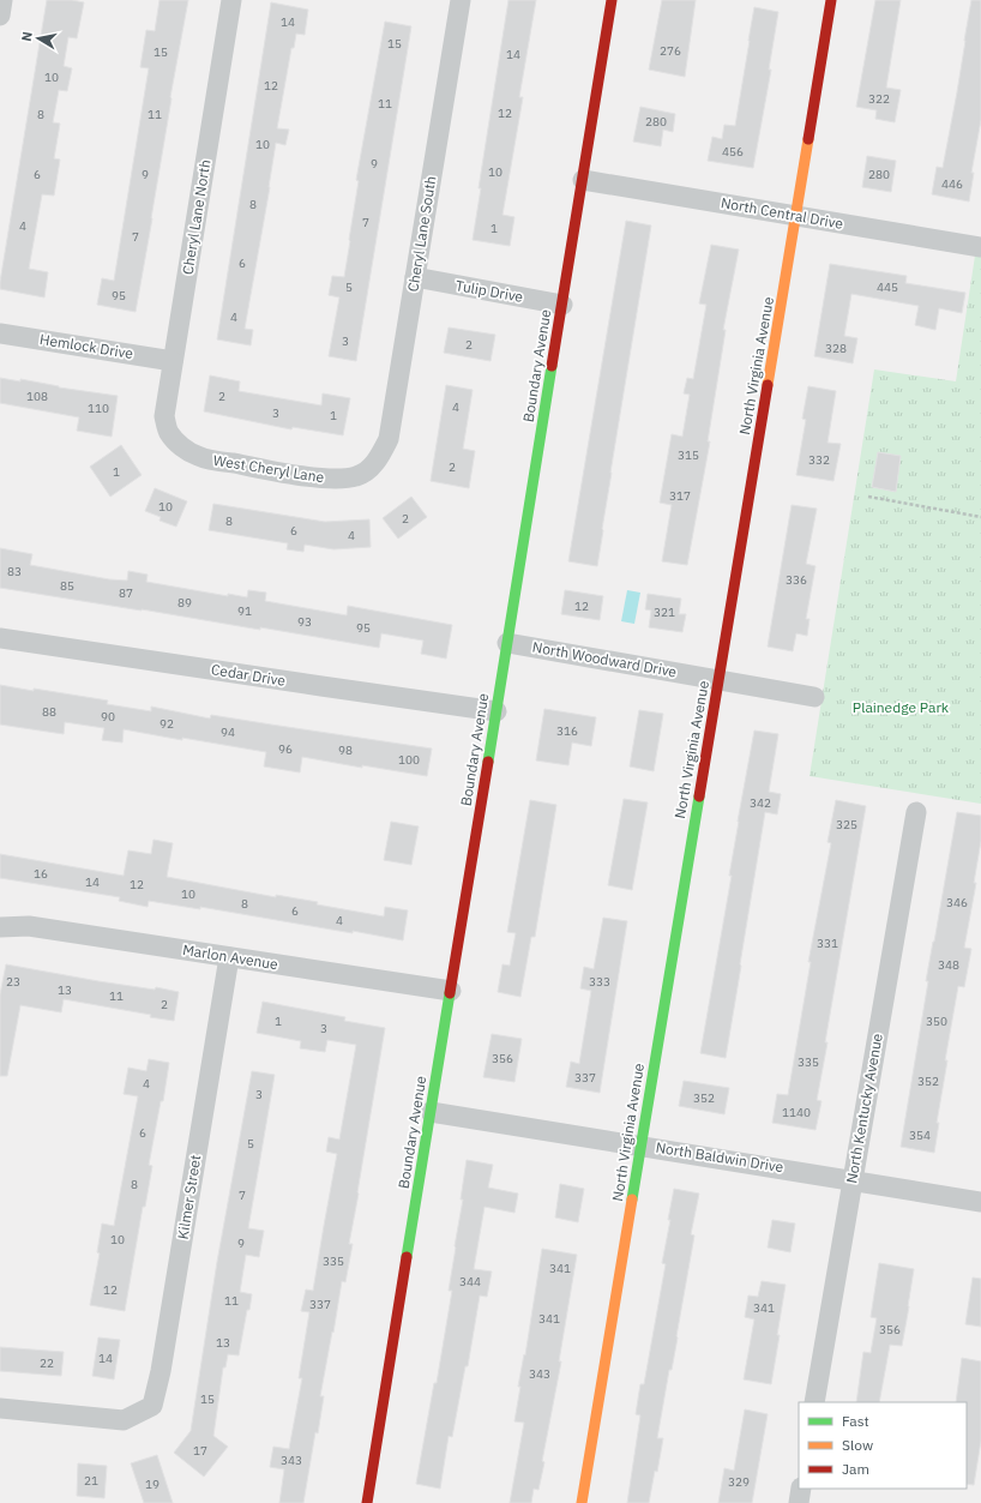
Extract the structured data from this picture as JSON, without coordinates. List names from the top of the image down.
{
  "streets": {
    "main road": ["Boundary Avenue", "North Virginia Avenue"],
    "street": [
      "North Central Drive",
      "Cheryl Lane North",
      "Cheryl Lane South",
      "Tulip Drive",
      "Hemlock Drive",
      "West Cheryl Lane",
      "North Woodward Drive",
      "Cedar Drive",
      "Marlon Avenue",
      "North Kentucky Avenue",
      "North Baldwin Drive",
      "Kilmer Street"
    ]
  },
  "crossings": [
    ["North Central Drive", "Boundary Avenue"],
    ["North Central Drive", "North Virginia Avenue"],
    ["Cheryl Lane North", "Hemlock Drive"],
    ["Cheryl Lane North", "West Cheryl Lane"],
    ["Cheryl Lane South", "Tulip Drive"],
    ["Cheryl Lane South", "West Cheryl Lane"],
    ["Tulip Drive", "Boundary Avenue"],
    ["Boundary Avenue", "North Woodward Drive"],
    ["Boundary Avenue", "Cedar Drive"],
    ["Boundary Avenue", "Marlon Avenue"],
    ["Boundary Avenue", "North Baldwin Drive"],
    ["North Virginia Avenue", "North Woodward Drive"],
    ["North Virginia Avenue", "North Baldwin Drive"],
    ["Marlon Avenue", "Kilmer Street"],
    ["North Kentucky Avenue", "North Baldwin Drive"]
  ],
  "parks": ["Plainedge Park"],
  "house_numbers": [
    "14",
    "15",
    "276",
    "15",
    "14",
    "10",
    "12",
    "322",
    "11",
    "12",
    "8",
    "11",
    "280",
    "10",
    "456",
    "9",
    "10",
    "6",
    "9",
    "280",
    "446",
    "8",
    "7",
    "4",
    "1",
    "7",
    "6",
    "5",
    "445",
    "95",
    "4",
    "3",
    "2",
    "328",
    "108",
    "2",
    "4",
    "110",
    "3",
    "1",
    "315",
    "332",
    "2",
    "1",
    "317",
    "10",
    "2",
    "8",
    "6",
    "4",
    "83",
    "336",
    "85",
    "87",
    "89",
    "12",
    "91",
    "321",
    "93",
    "95",
    "88",
    "90",
    "92",
    "316",
    "94",
    "96",
    "98",
    "100",
    "342",
    "325",
    "16",
    "14",
    "12",
    "10",
    "346",
    "8",
    "6",
    "4",
    "331",
    "348",
    "23",
    "333",
    "13",
    "11",
    "2",
    "1",
    "350",
    "3",
    "356",
    "335",
    "337",
    "352",
    "4",
    "3",
    "352",
    "1140",
    "6",
    "354",
    "5",
    "8",
    "7",
    "10",
    "9",
    "335",
    "341",
    "344",
    "12",
    "11",
    "337",
    "341",
    "341",
    "356",
    "13",
    "14",
    "22",
    "343",
    "15",
    "17",
    "343",
    "21",
    "329",
    "19"
  ],
  "legend": ["Fast", "Slow", "Jam"],
  "north": "left"
}
